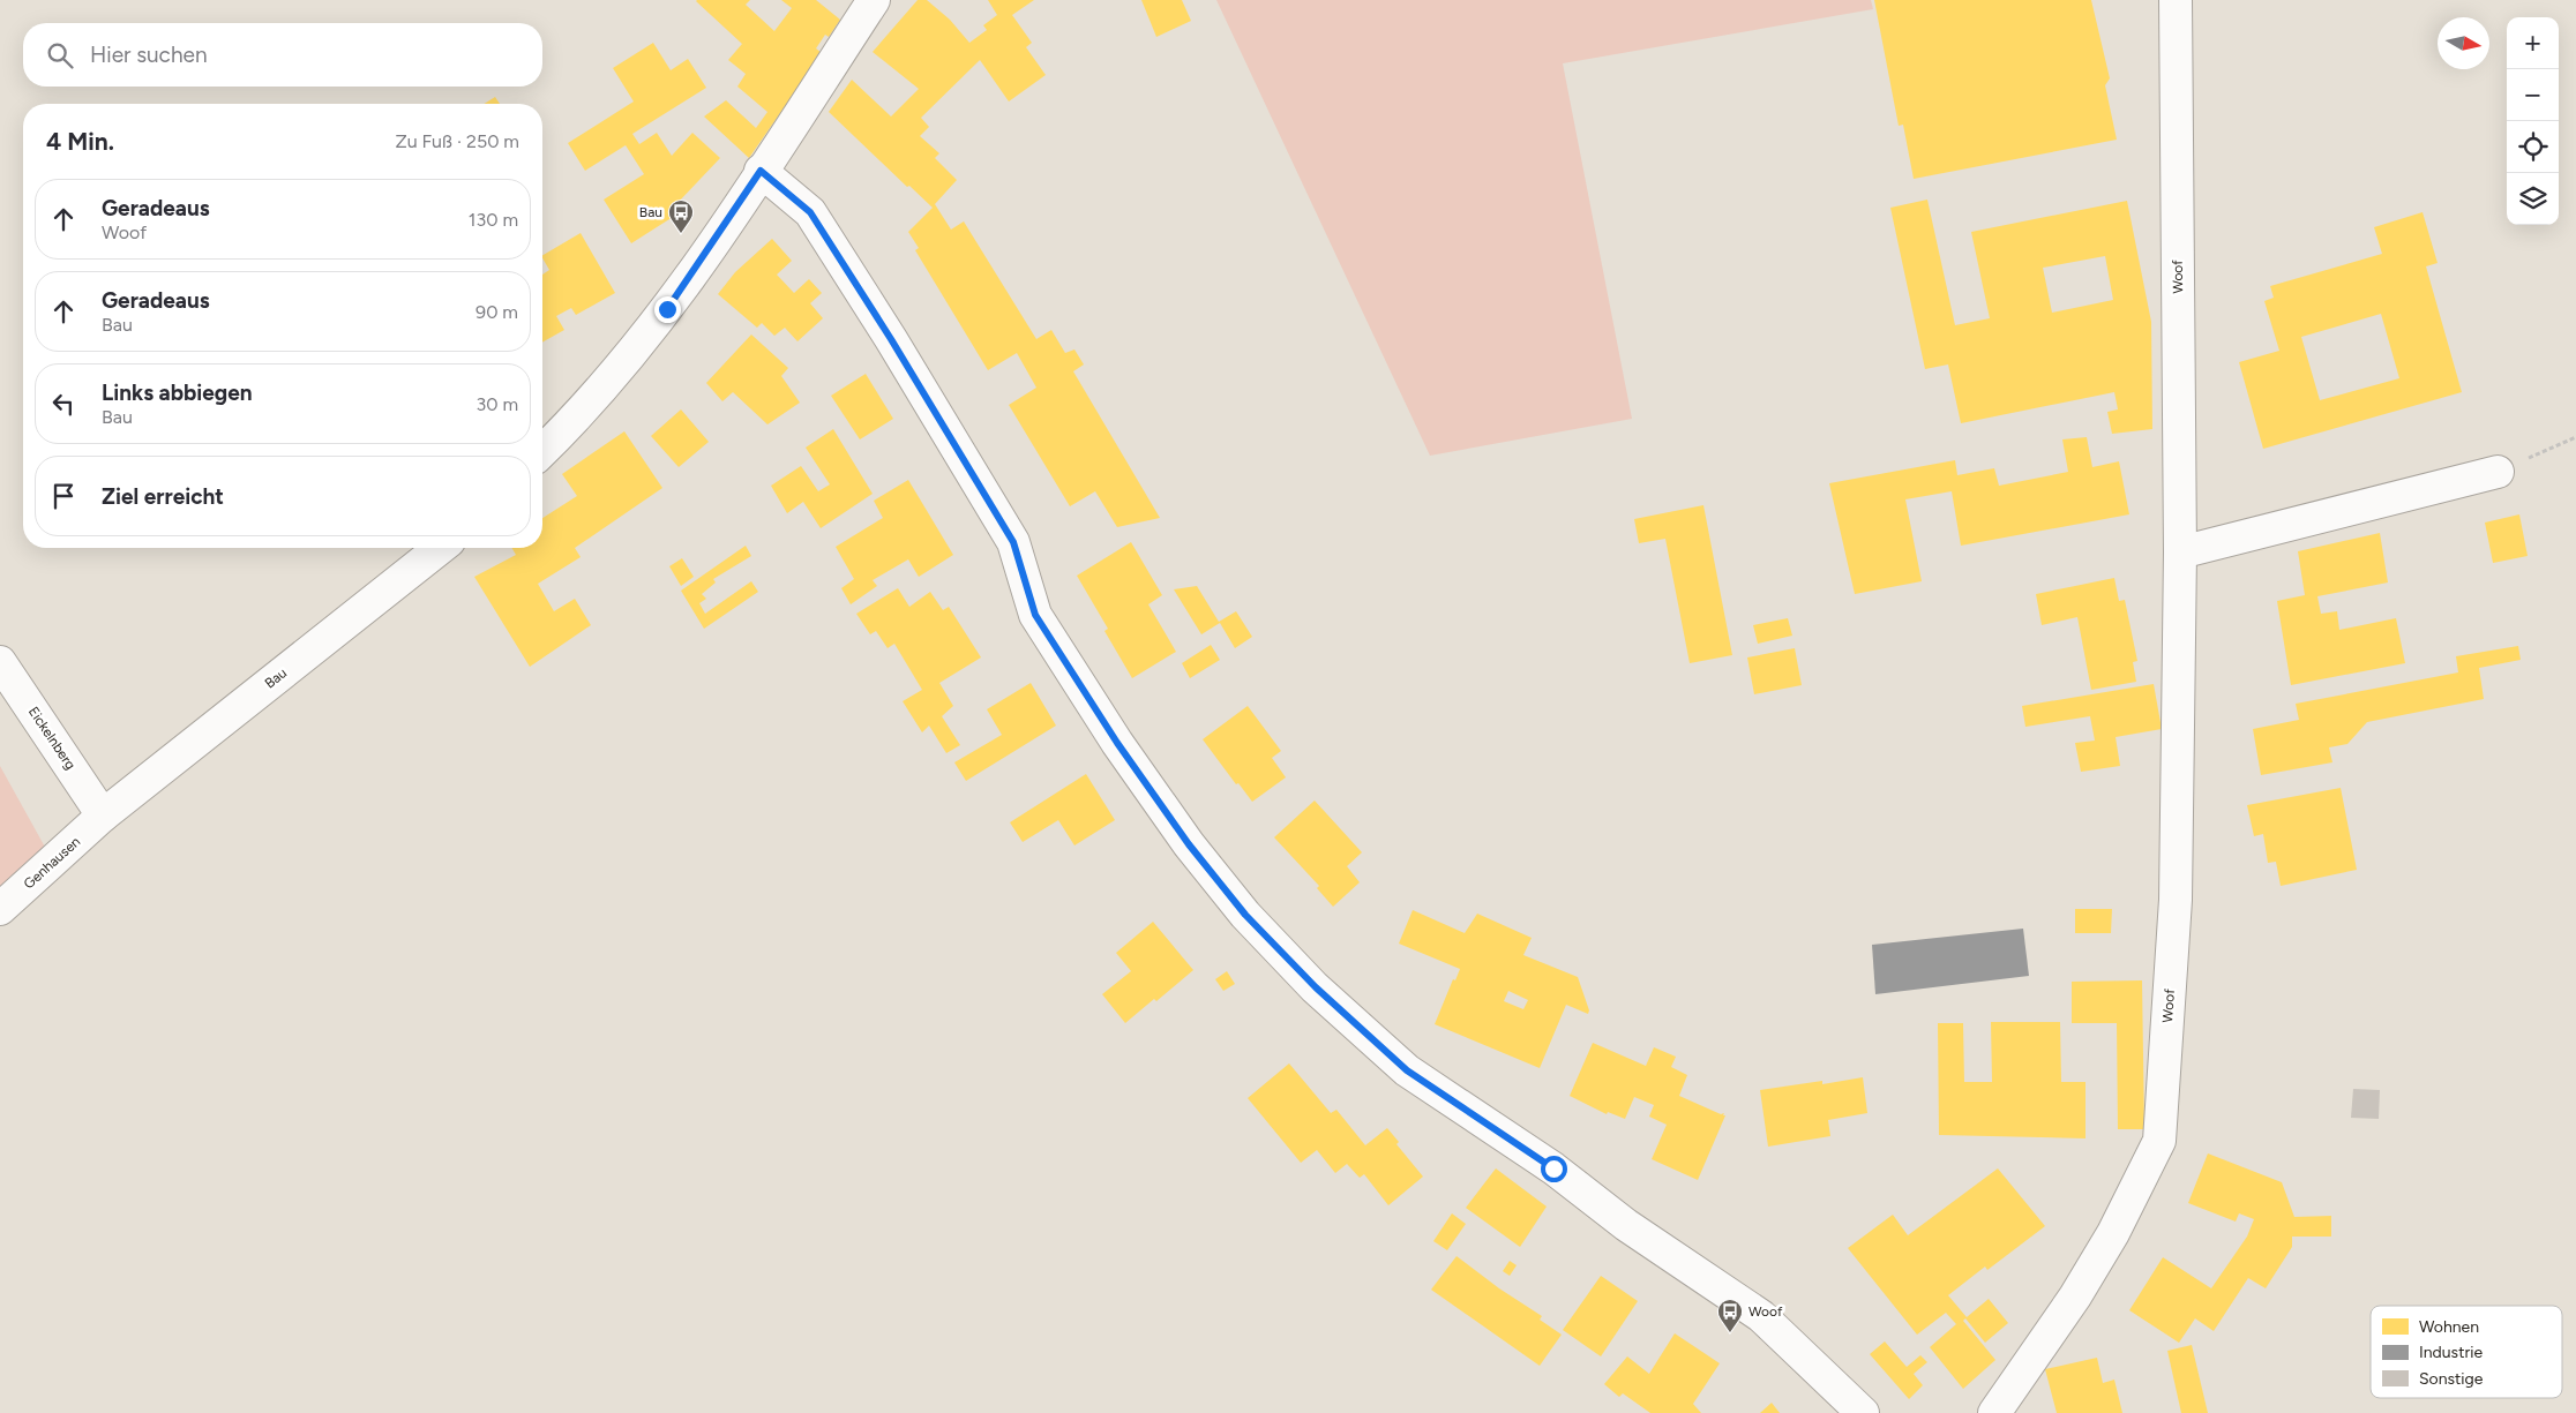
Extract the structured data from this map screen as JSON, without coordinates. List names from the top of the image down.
{
  "streets": {
    "street": [
      "Woof",
      "Bau",
      "Eickelnberg",
      "Genhausen"
    ]
  },
  "crossings": [
    ["Bau", "Eickelnberg"],
    ["Bau", "Genhausen"],
    ["Eickelnberg", "Genhausen"]
  ],
  "places": {
    "bus stop": ["Bau", "Woof"]
  },
  "legend": ["Wohnen", "Industrie", "Sonstige"],
  "north": "right",
  "page": {
    "map_buttons": ["+", "−"],
    "search": "Hier suchen",
    "heading": ["4 Min.", "Zu Fuß · 250 m"],
    "list": [
      ["Geradeaus", "Woof", "130 m"],
      ["Geradeaus", "Bau", "90 m"],
      ["Links abbiegen", "Bau", "30 m"],
      "Ziel erreicht"
    ]
  }
}
